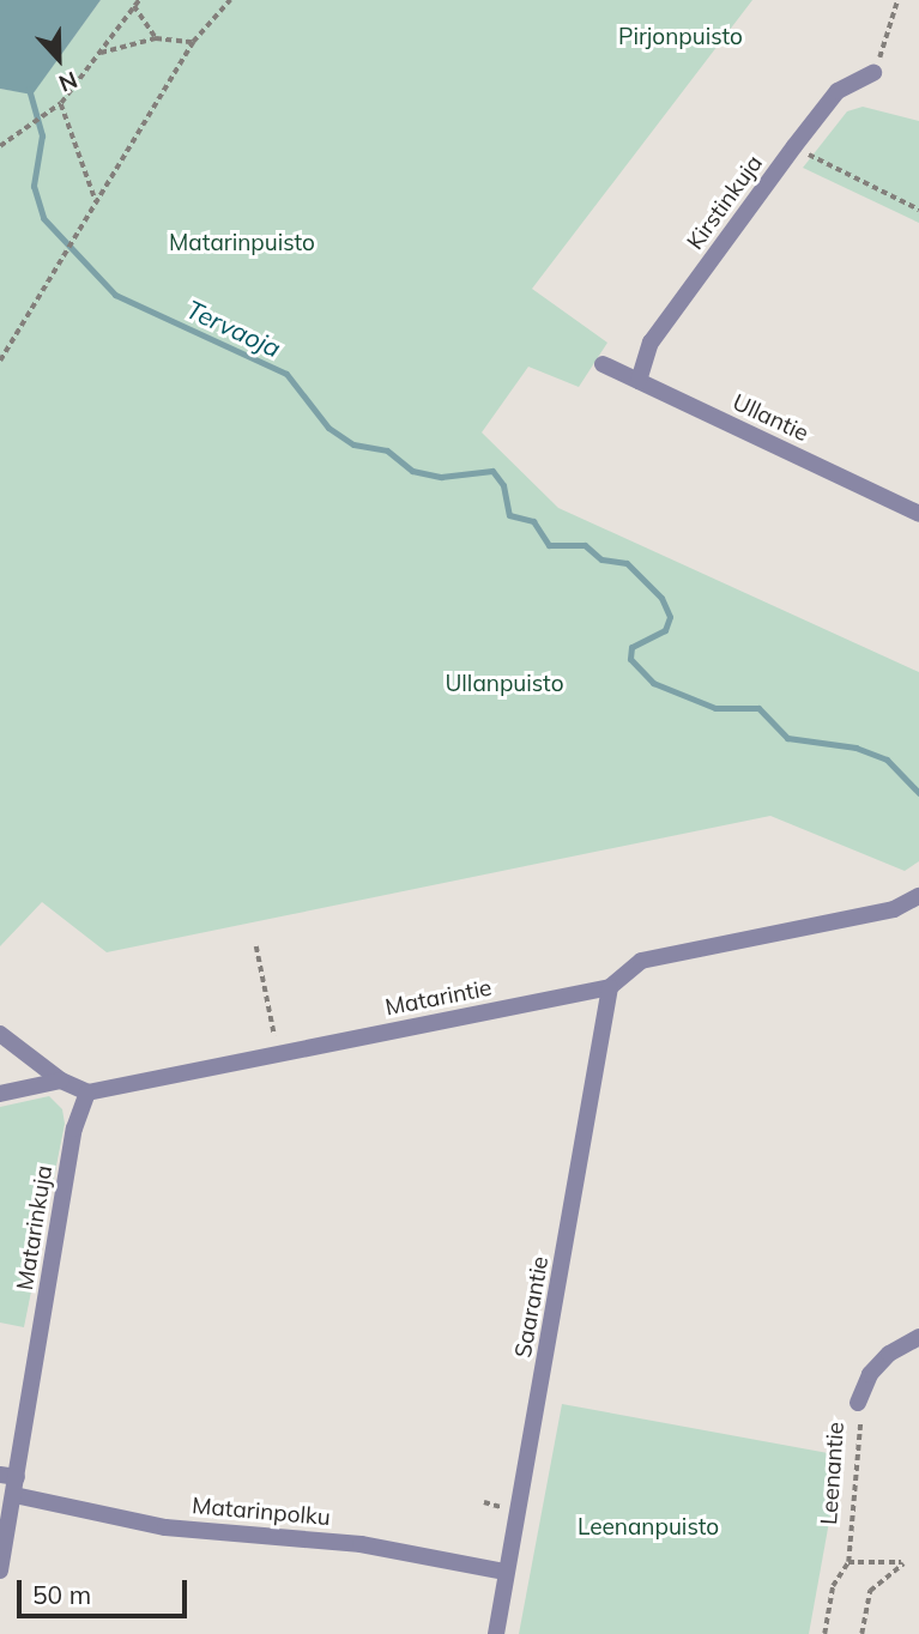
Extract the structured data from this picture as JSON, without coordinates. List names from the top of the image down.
{
  "streets": {
    "street": [
      "Kirstinkuja",
      "Ullantie",
      "Matarintie",
      "Matarinkuja",
      "Saarantie",
      "Leenantie",
      "Matarinpolku"
    ]
  },
  "crossings": [
    ["Kirstinkuja", "Ullantie"],
    ["Matarintie", "Matarinkuja"],
    ["Matarintie", "Saarantie"],
    ["Matarinkuja", "Matarinpolku"],
    ["Saarantie", "Matarinpolku"]
  ],
  "water": ["Tervaoja"],
  "parks": [
    "Pirjonpuisto",
    "Matarinpuisto",
    "Ullanpuisto",
    "Leenanpuisto"
  ],
  "scale_bar": "50 m",
  "north": "bottom"
}
